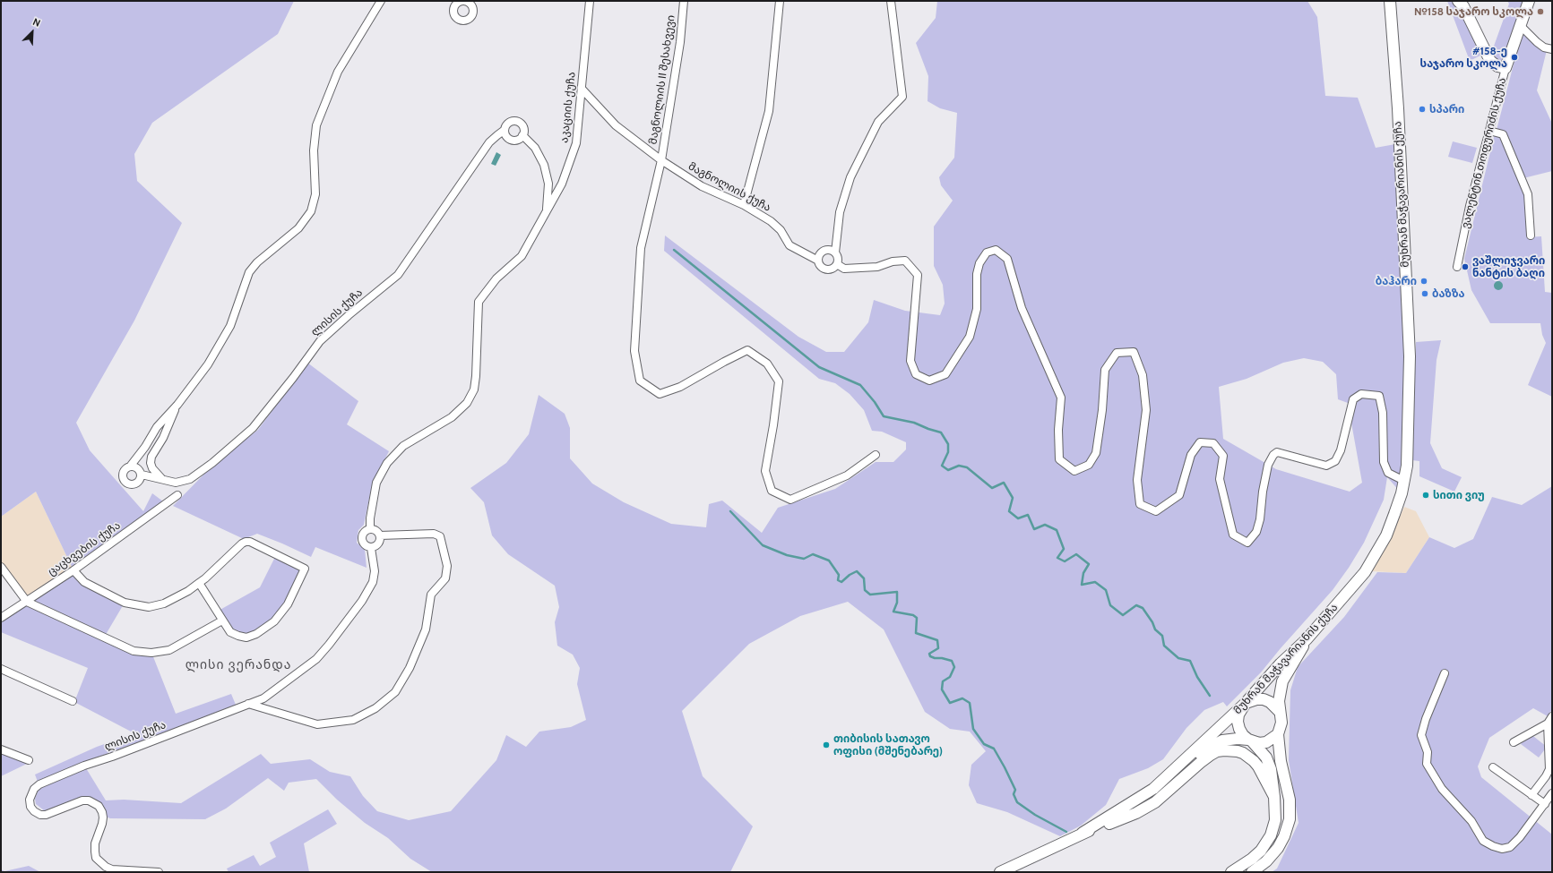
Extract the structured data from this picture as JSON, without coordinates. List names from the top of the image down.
{
  "streets": {
    "main road": ["ვალენტინ თოფურიძის ქუჩა", "მუხრან მაჭავარიანის ქუჩა"],
    "street": [
      "მაგნოლიის II შესახვევი",
      "აკაციის ქუჩა",
      "მაგნოლიის ქუჩა",
      "ლისის ქუჩა",
      "ცაცხვების ქუჩა"
    ]
  },
  "crossings": [
    ["მაგნოლიის II შესახვევი", "მაგნოლიის ქუჩა"],
    ["აკაციის ქუჩა", "მაგნოლიის ქუჩა"]
  ],
  "districts": ["ლისი ვერანდა"],
  "places": [
    "№158 საჯარო სკოლა",
    "#158-ე საჯარო სკოლა",
    "სპარი",
    "ვაშლიჯვარი ნანტის ბაღი",
    "ბაჰარი",
    "ბაზზა",
    "სითი ვიუ",
    "თიბისის სათავო ოფისი (მშენებარე)"
  ],
  "north": "top right"
}
